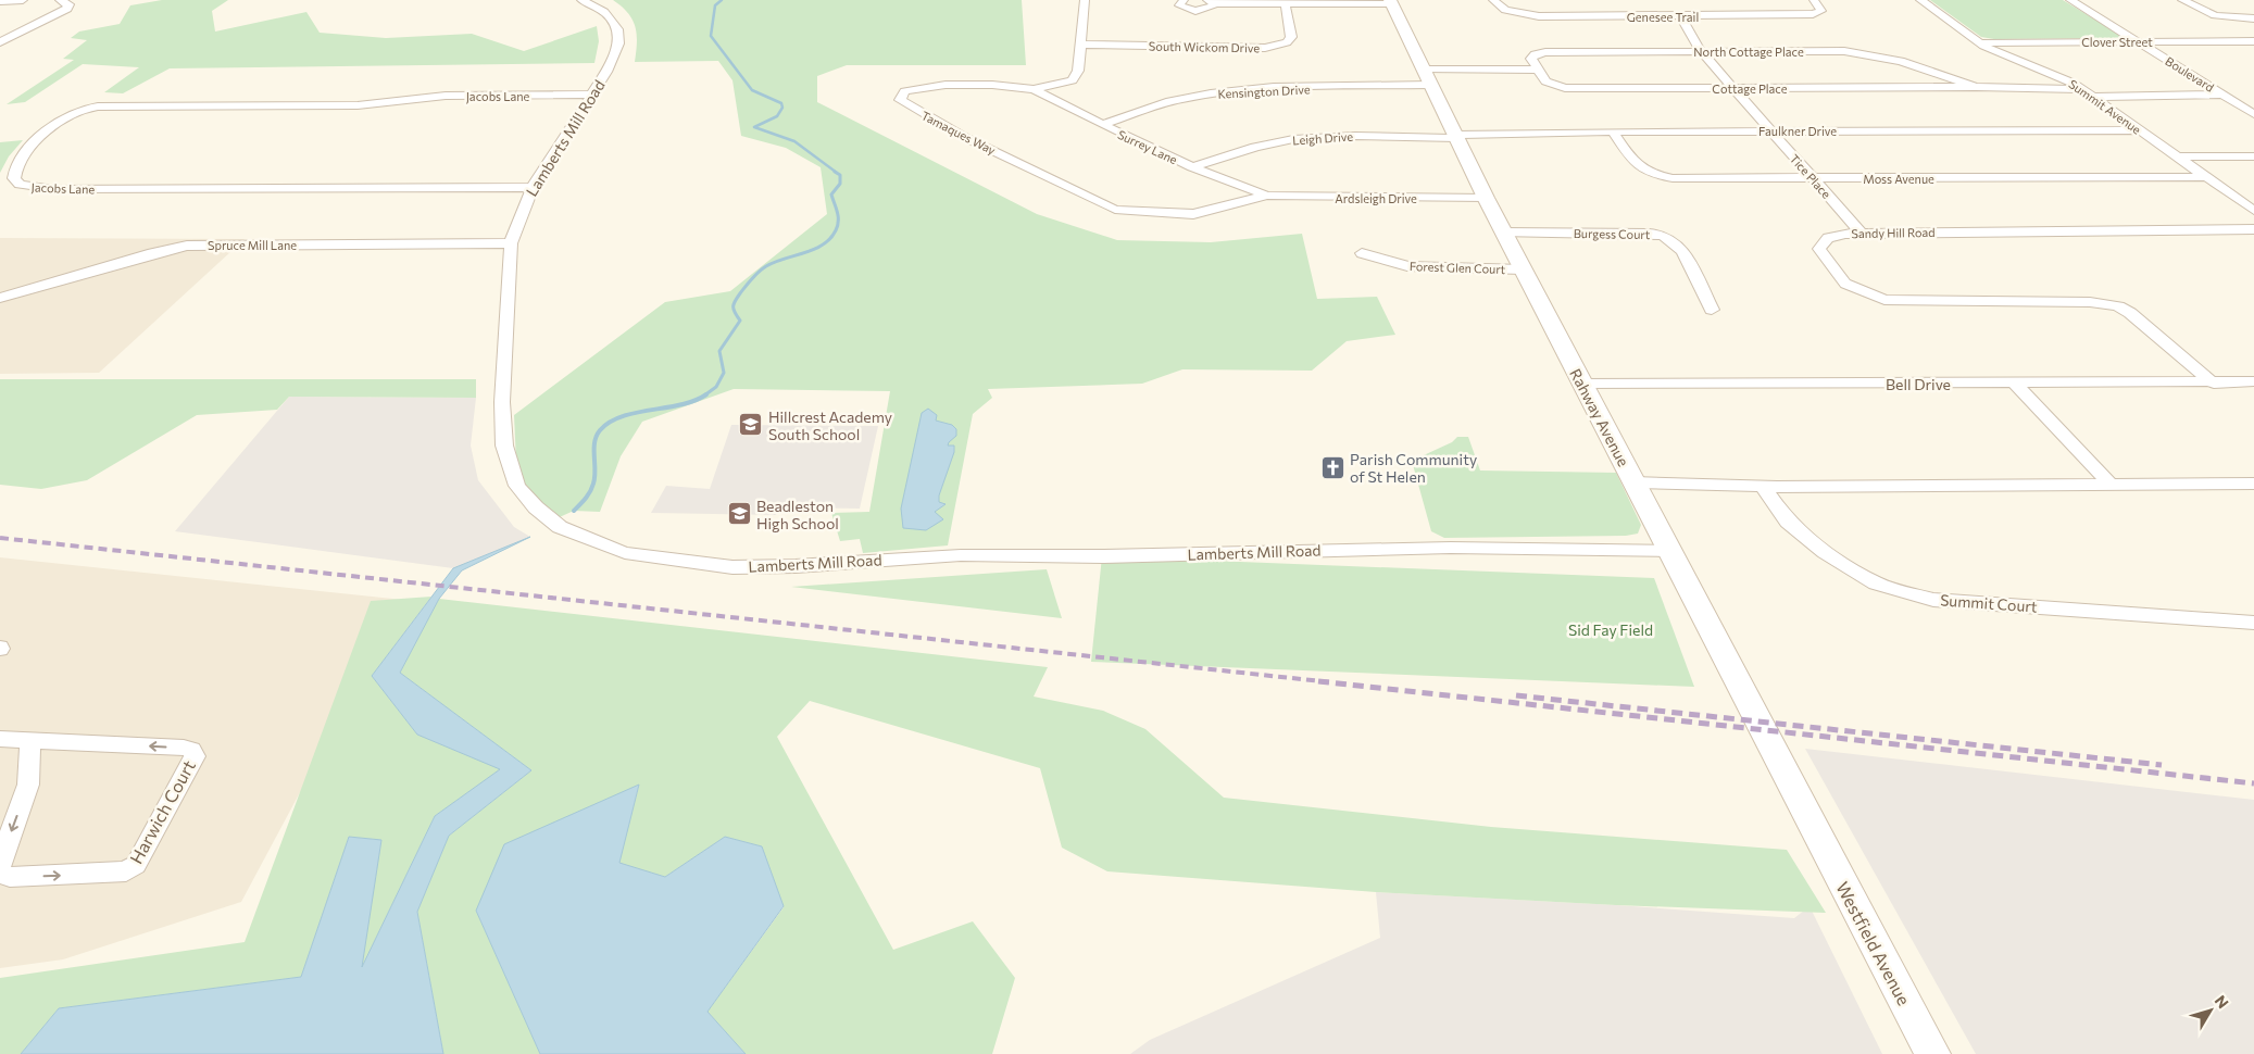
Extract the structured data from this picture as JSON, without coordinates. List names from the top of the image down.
{
  "streets": {
    "street": [
      "Genesee Trail",
      "Clover Street",
      "South Wickom Drive",
      "North Cottage Place",
      "Boulevard",
      "Cottage Place",
      "Kensington Drive",
      "Jacobs Lane",
      "Summit Avenue",
      "Faulkner Drive",
      "Tamaques Way",
      "Lamberts Mill Road",
      "Leigh Drive",
      "Surrey Lane",
      "Tice Place",
      "Moss Avenue",
      "Ardsleigh Drive",
      "Sandy Hill Road",
      "Burgess Court",
      "Spruce Mill Lane",
      "Forest Glen Court",
      "Bell Drive",
      "Rahway Avenue",
      "Summit Court",
      "Harwich Court",
      "Westfield Avenue"
    ]
  },
  "crossings": [
    ["Genesee Trail", "Tice Place"],
    ["Clover Street", "Boulevard"],
    ["Clover Street", "Summit Avenue"],
    ["South Wickom Drive", "Tamaques Way"],
    ["North Cottage Place", "Cottage Place"],
    ["North Cottage Place", "Tice Place"],
    ["Boulevard", "Cottage Place"],
    ["Cottage Place", "Summit Avenue"],
    ["Cottage Place", "Tice Place"],
    ["Kensington Drive", "Surrey Lane"],
    ["Kensington Drive", "Rahway Avenue"],
    ["Jacobs Lane", "Lamberts Mill Road"],
    ["Summit Avenue", "Faulkner Drive"],
    ["Summit Avenue", "Moss Avenue"],
    ["Faulkner Drive", "Leigh Drive"],
    ["Faulkner Drive", "Tice Place"],
    ["Faulkner Drive", "Moss Avenue"],
    ["Faulkner Drive", "Rahway Avenue"],
    ["Tamaques Way", "Surrey Lane"],
    ["Tamaques Way", "Ardsleigh Drive"],
    ["Lamberts Mill Road", "Spruce Mill Lane"],
    ["Lamberts Mill Road", "Rahway Avenue"],
    ["Leigh Drive", "Surrey Lane"],
    ["Leigh Drive", "Rahway Avenue"],
    ["Surrey Lane", "Ardsleigh Drive"],
    ["Tice Place", "Moss Avenue"],
    ["Tice Place", "Sandy Hill Road"],
    ["Ardsleigh Drive", "Rahway Avenue"],
    ["Sandy Hill Road", "Bell Drive"],
    ["Burgess Court", "Rahway Avenue"],
    ["Forest Glen Court", "Rahway Avenue"],
    ["Bell Drive", "Rahway Avenue"],
    ["Rahway Avenue", "Westfield Avenue"]
  ],
  "parks": ["Sid Fay Field"],
  "places": {
    "school or university": ["Hillcrest Academy South School", "Beadleston High School"],
    "church": ["Parish Community of St Helen"]
  },
  "north": "top right"
}
